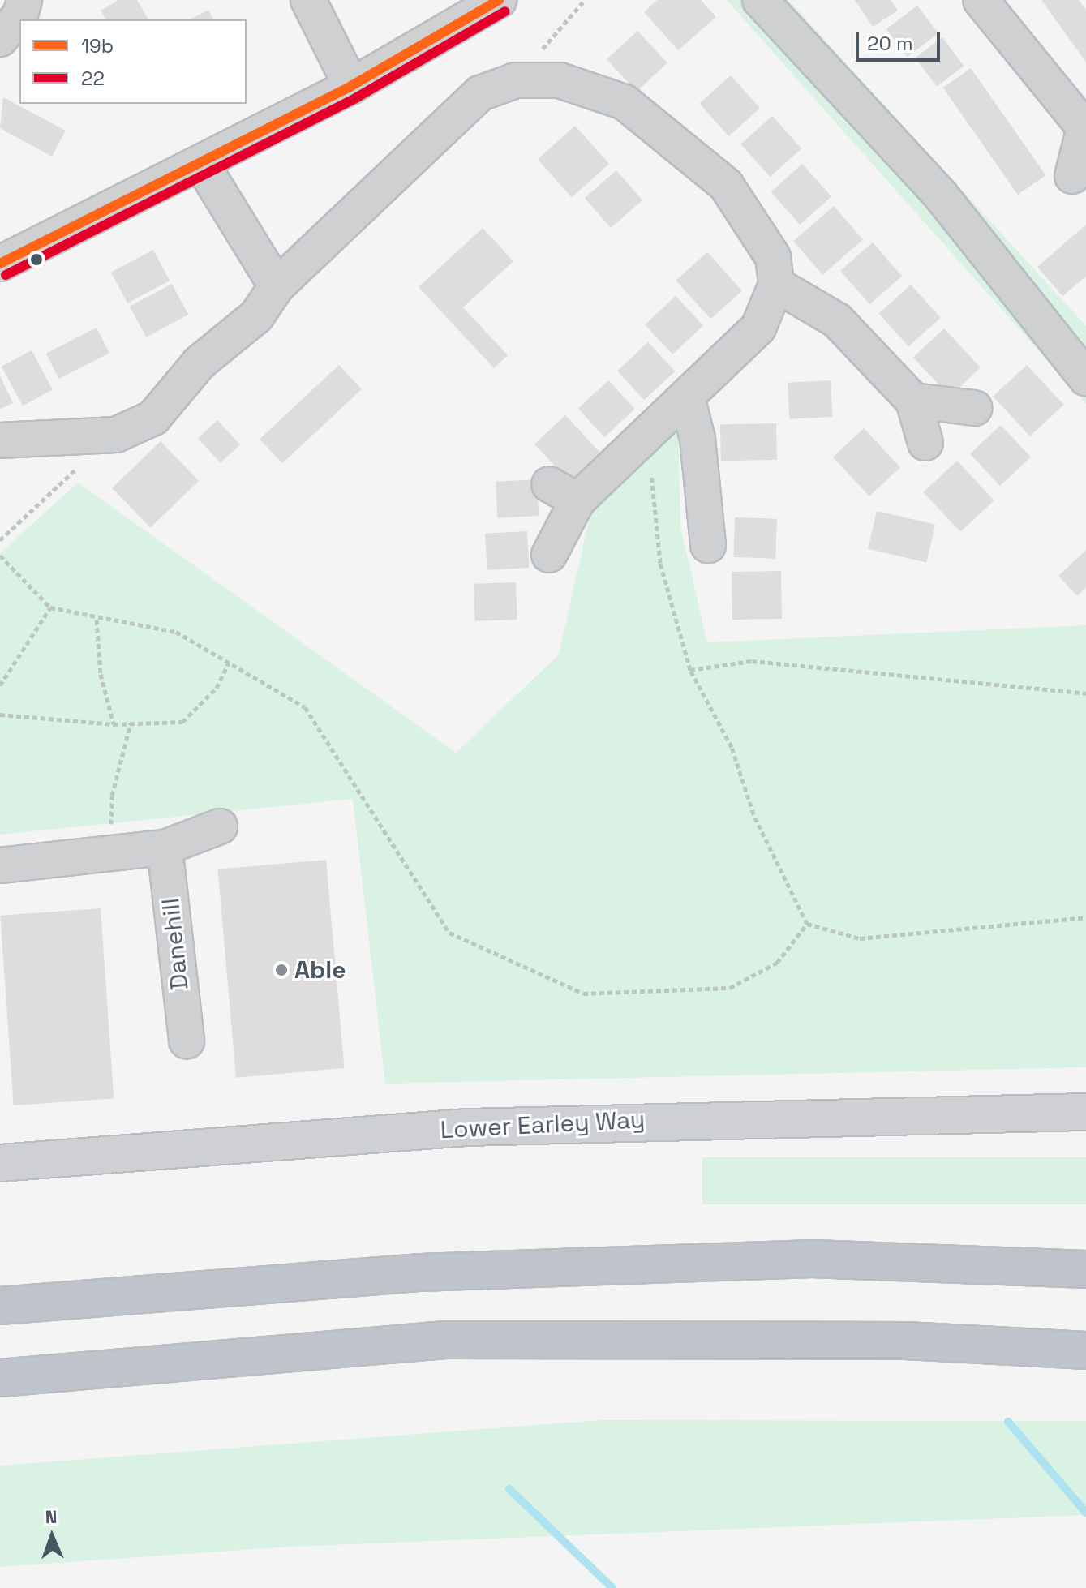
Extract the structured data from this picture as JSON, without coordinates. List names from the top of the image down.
{
  "streets": {
    "main road": ["Lower Earley Way"],
    "street": ["Danehill"]
  },
  "places": ["Able"],
  "lines": ["transit line 19b", "transit line 22"],
  "legend": ["19b", "22"],
  "scale_bar": "20 m",
  "north": "top"
}
